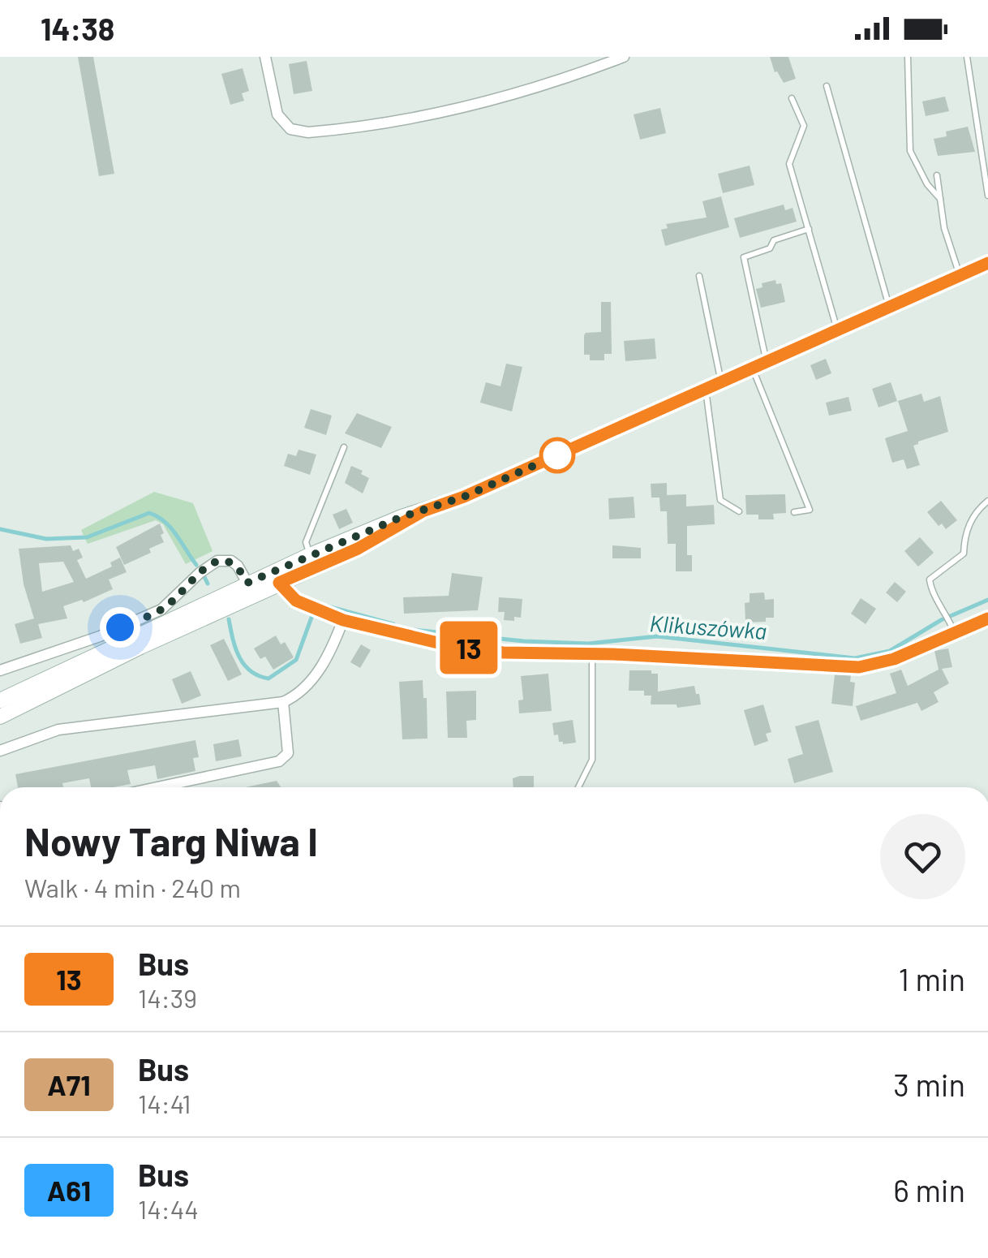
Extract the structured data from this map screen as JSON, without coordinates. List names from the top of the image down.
{
  "water": ["Klikuszówka"],
  "lines": ["bus line 13"],
  "page": {
    "status": "14:38",
    "on_map": "13",
    "heading": ["Nowy Targ Niwa I", "Walk · 4 min · 240 m"],
    "list": [
      {
        "mark": "13",
        "name": "Bus",
        "note": "14:39",
        "value": "1 min"
      },
      {
        "mark": "A71",
        "name": "Bus",
        "note": "14:41",
        "value": "3 min"
      },
      {
        "mark": "A61",
        "name": "Bus",
        "note": "14:44",
        "value": "6 min"
      }
    ]
  }
}
